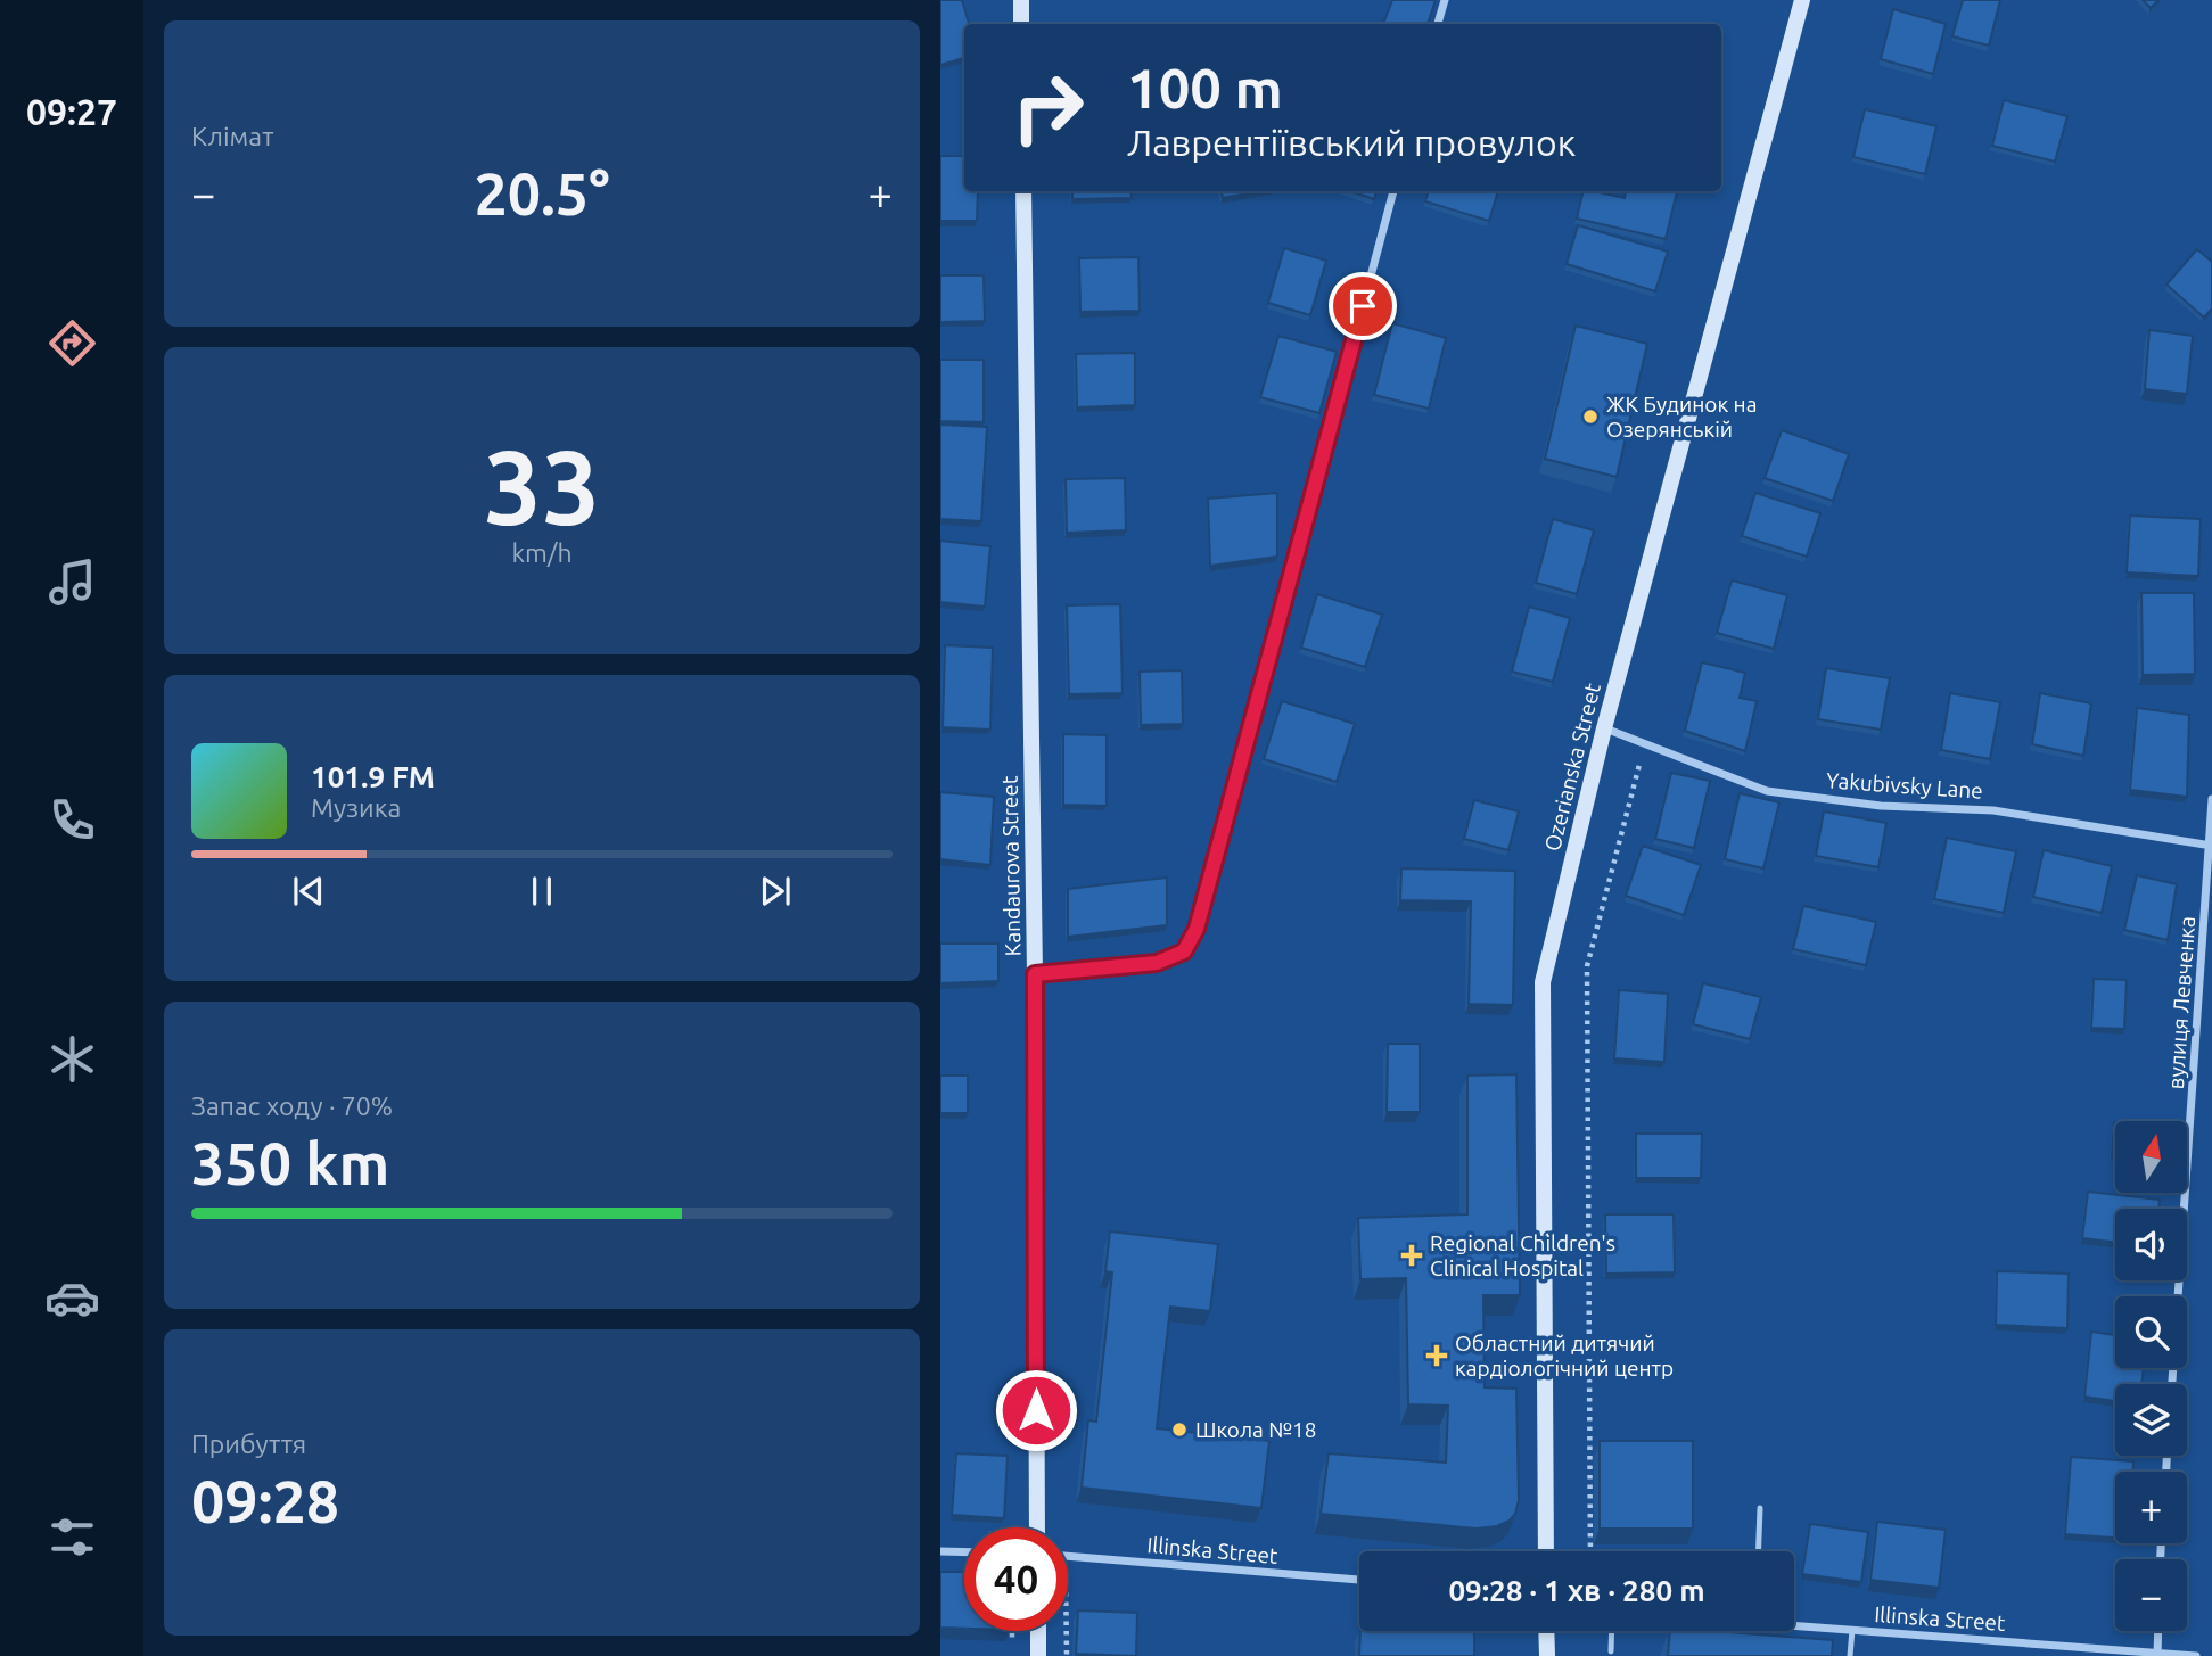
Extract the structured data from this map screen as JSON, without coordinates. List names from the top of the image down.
{
  "streets": {
    "main road": ["Ozerianska Street", "Kandaurova Street"],
    "street": ["Yakubivsky Lane", "вулиця Левченка", "Illinska Street"]
  },
  "crossings": [
    ["Ozerianska Street", "Yakubivsky Lane"],
    ["Yakubivsky Lane", "вулиця Левченка"]
  ],
  "places": {
    "other": ["ЖК Будинок на Озерянській", "Школа №18"],
    "health": ["Regional Children's Clinical Hospital", "Областний дитячий кардіологічний центр"]
  },
  "north": "top",
  "page": {
    "tabs": "09:27",
    "tile": [
      "Клімат",
      ["33", "km/h"],
      ["Запас ходу · 70%", "350 km"],
      ["Прибуття", "09:28"]
    ],
    "turn": ["100 m", "Лаврентіївський провулок"],
    "heat": ["−", "20.5°", "+"],
    "song": ["101.9 FM", "Музика"],
    "map_buttons": ["+", "−"],
    "limit": "40",
    "trip": "09:28 · 1 хв · 280 m"
  }
}
